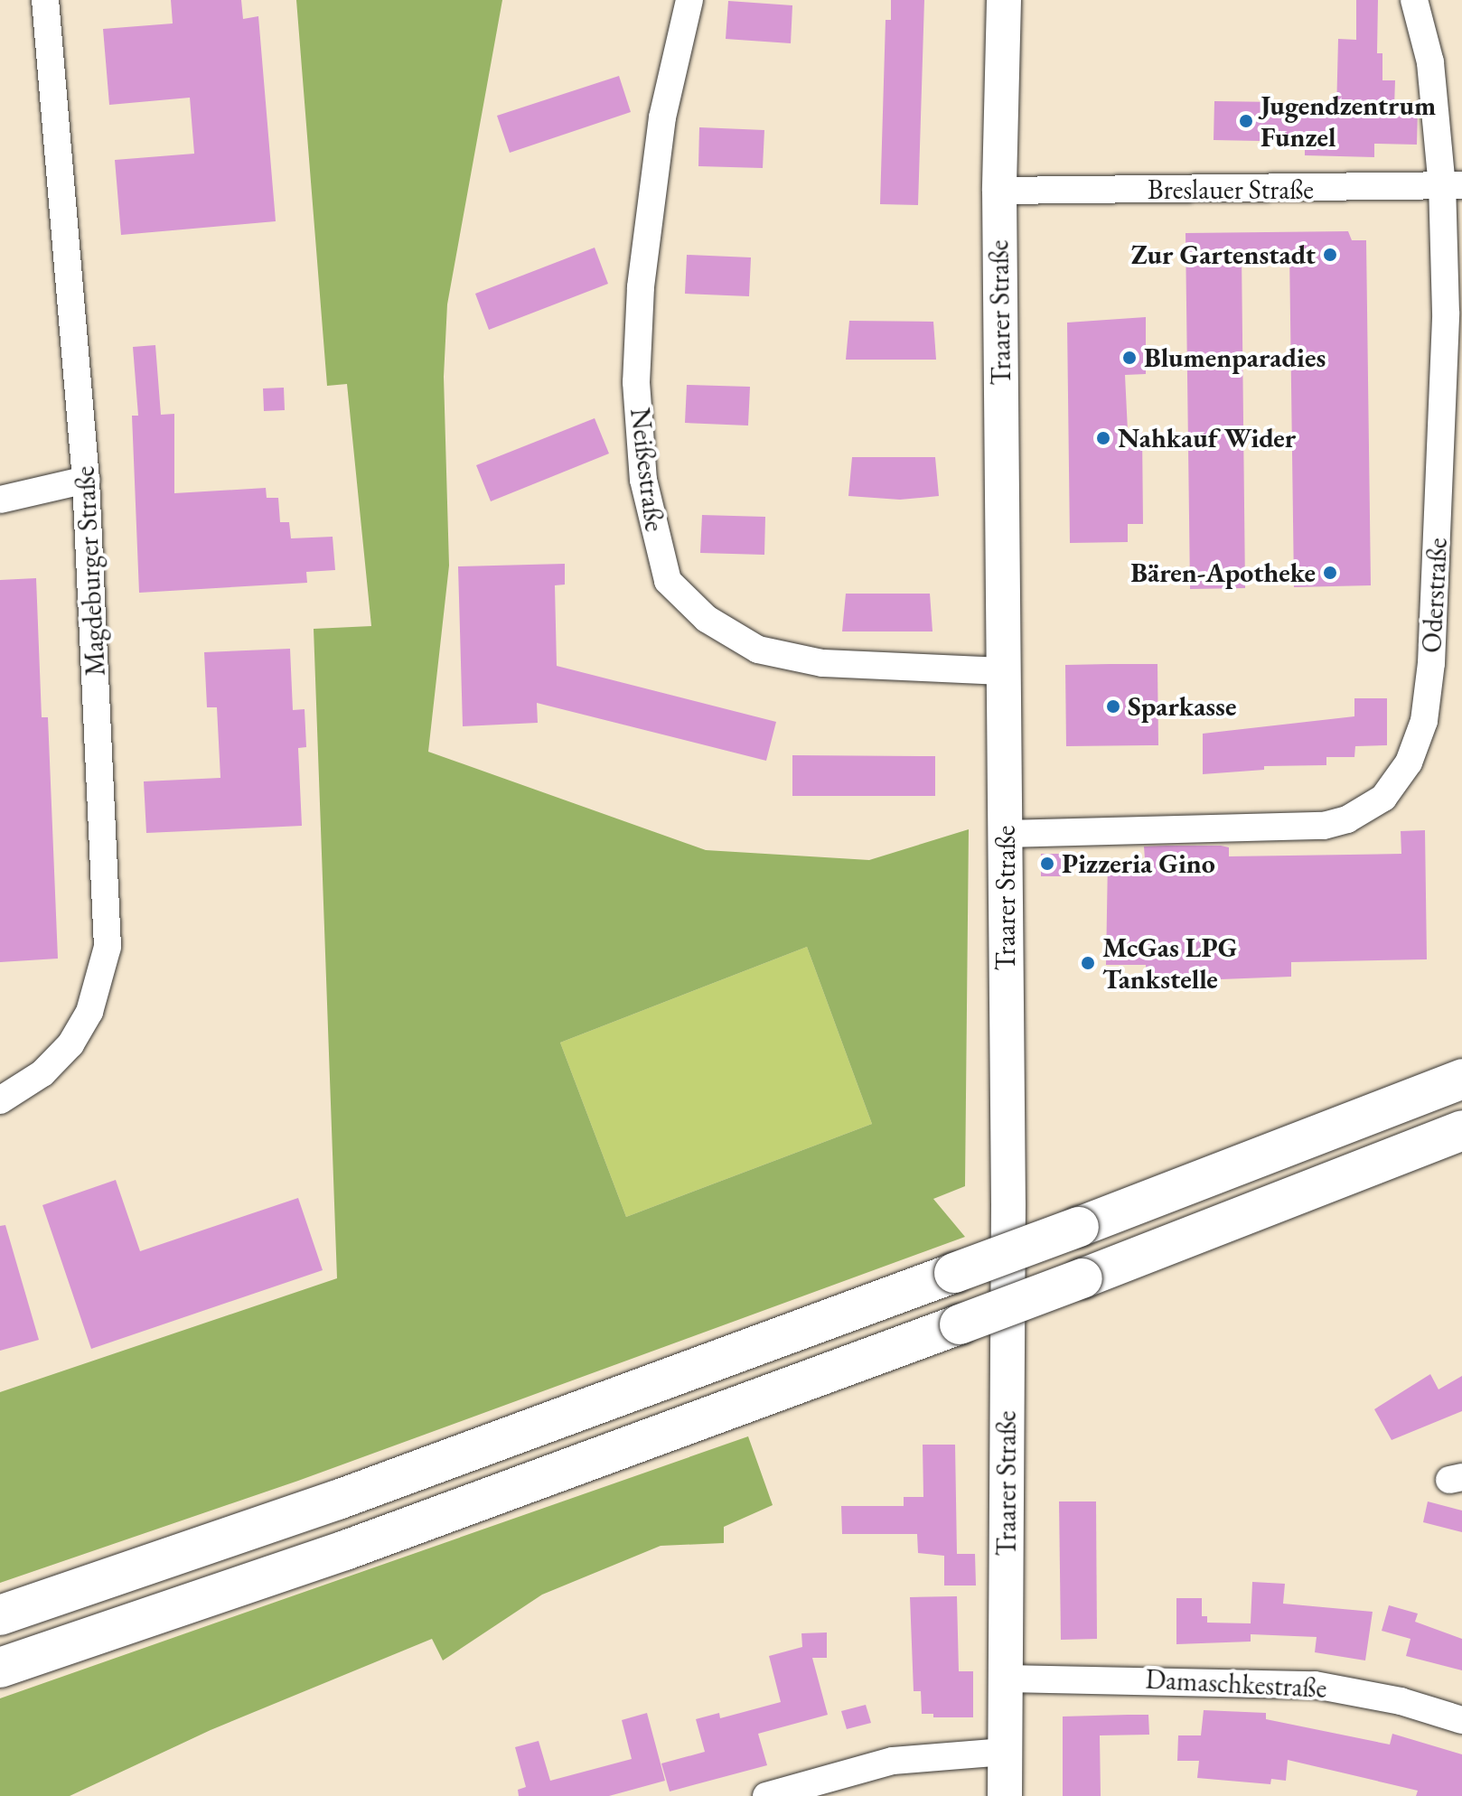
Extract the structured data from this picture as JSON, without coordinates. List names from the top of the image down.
{
  "streets": {
    "street": [
      "Breslauer Straße",
      "Traarer Straße",
      "Neißestraße",
      "Magdeburger Straße",
      "Oderstraße",
      "Damaschkestraße"
    ]
  },
  "crossings": [
    ["Breslauer Straße", "Traarer Straße"],
    ["Breslauer Straße", "Oderstraße"],
    ["Traarer Straße", "Neißestraße"],
    ["Traarer Straße", "Oderstraße"],
    ["Traarer Straße", "Damaschkestraße"]
  ],
  "places": [
    "Jugendzentrum Funzel",
    "Zur Gartenstadt",
    "Blumenparadies",
    "Nahkauf Wider",
    "Bären-Apotheke",
    "Sparkasse",
    "Pizzeria Gino",
    "McGas LPG Tankstelle"
  ]
}
